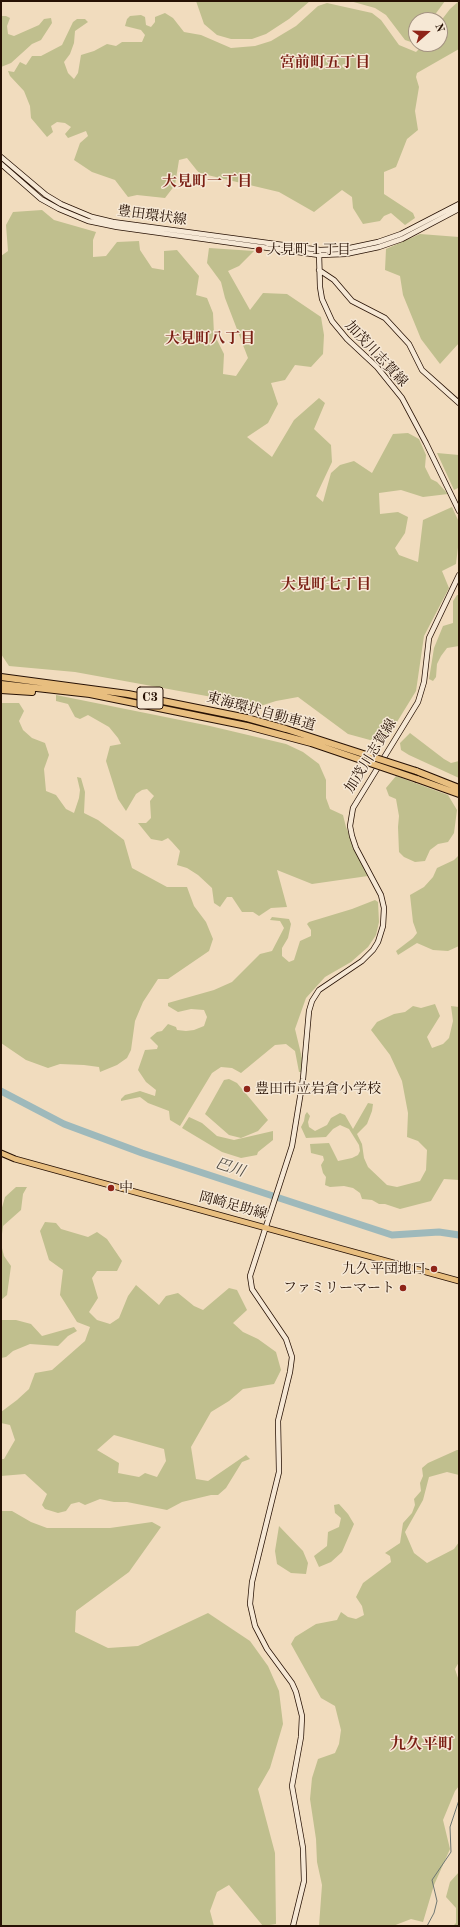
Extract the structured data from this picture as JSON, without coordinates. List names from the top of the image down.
{
  "streets": {
    "highway": ["C3", "東海環状自動車道"],
    "main road": ["豊田環状線", "加茂川志賀線", "岡崎足助線"]
  },
  "crossings": [
    ["豊田環状線", "加茂川志賀線"],
    ["加茂川志賀線", "岡崎足助線"],
    ["C3", "東海環状自動車道"]
  ],
  "districts": [
    "宮前町五丁目",
    "大見町一丁目",
    "大見町八丁目",
    "大見町七丁目",
    "九久平町"
  ],
  "water": ["巴川"],
  "places": [
    "大見町１丁目",
    "豊田市立岩倉小学校",
    "中",
    "九久平団地口",
    "ファミリーマート"
  ],
  "north": "right"
}
